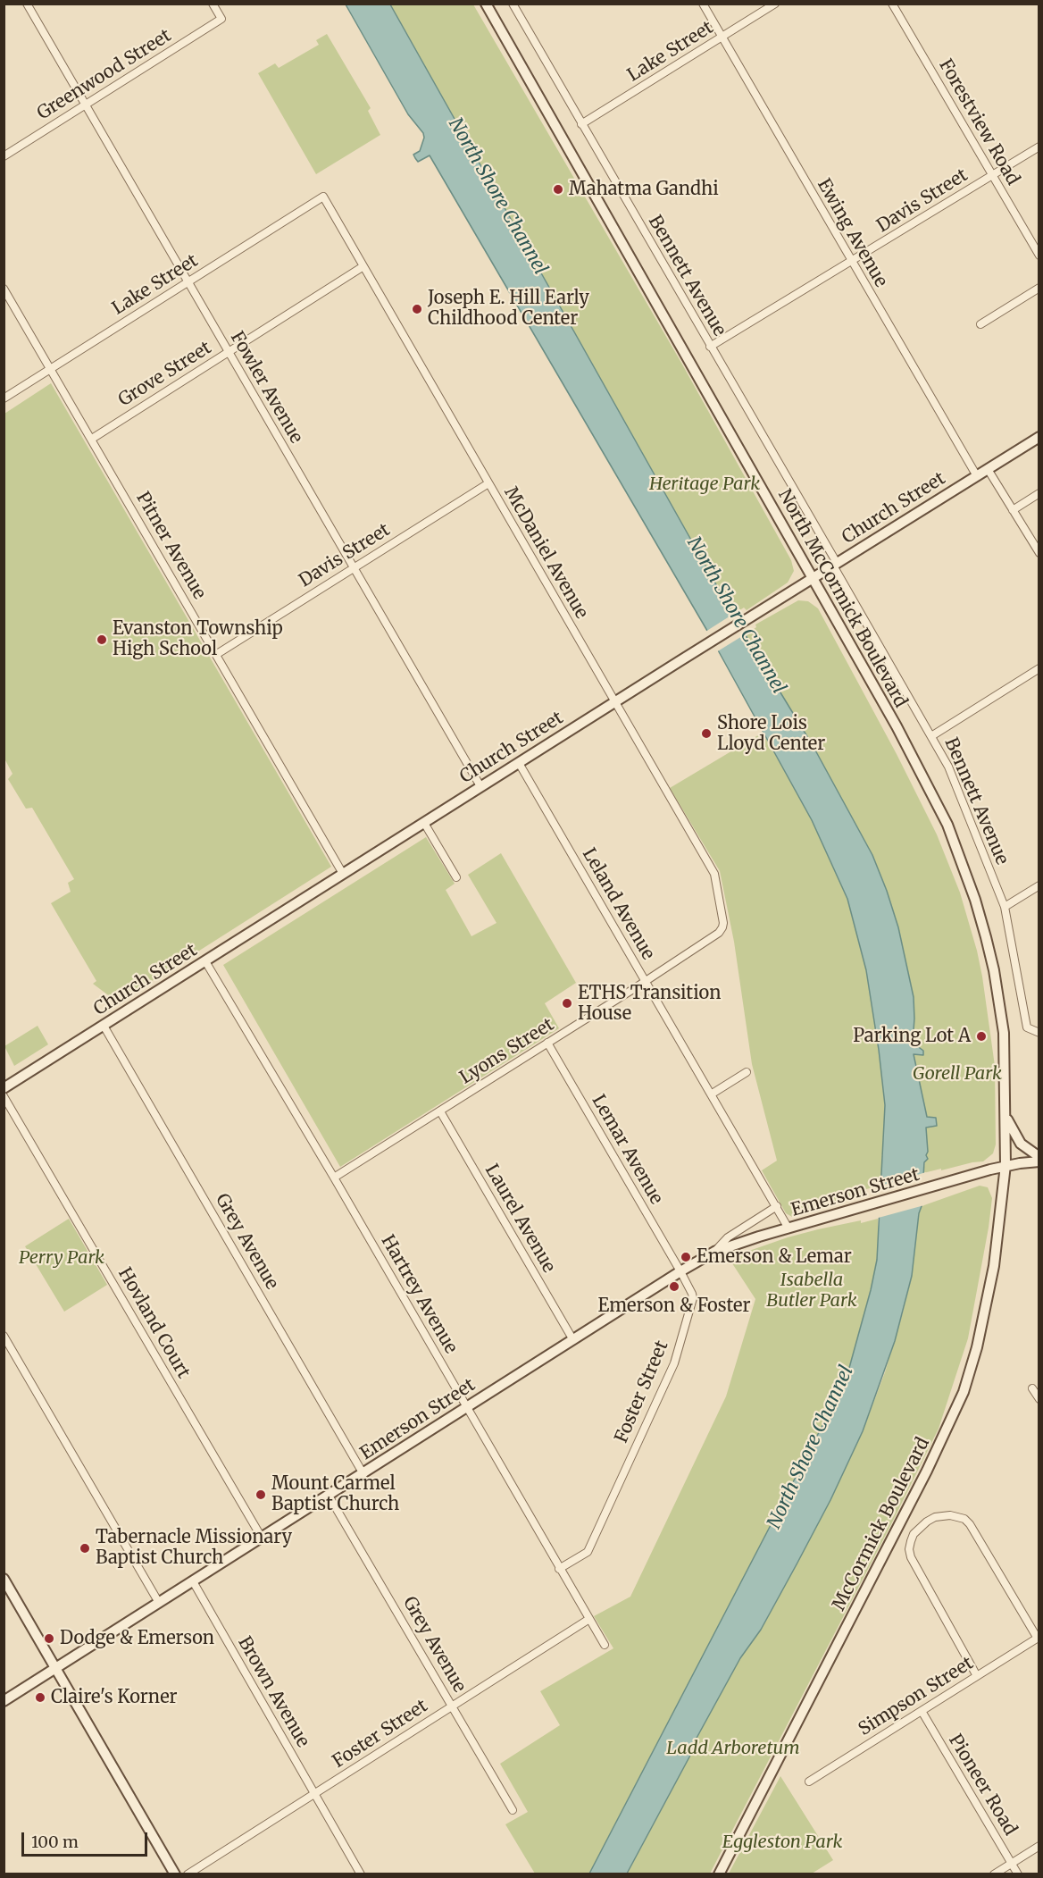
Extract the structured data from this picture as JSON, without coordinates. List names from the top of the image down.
{
  "streets": {
    "main road": [
      "Church Street",
      "North McCormick Boulevard",
      "Emerson Street",
      "McCormick Boulevard"
    ],
    "street": [
      "Lake Street",
      "Greenwood Street",
      "Forestview Road",
      "Davis Street",
      "Ewing Avenue",
      "Bennett Avenue",
      "Grove Street",
      "Fowler Avenue",
      "Pitner Avenue",
      "McDaniel Avenue",
      "Leland Avenue",
      "Lyons Street",
      "Lemar Avenue",
      "Laurel Avenue",
      "Grey Avenue",
      "Hartrey Avenue",
      "Hovland Court",
      "Foster Street",
      "Brown Avenue",
      "Simpson Street",
      "Pioneer Road"
    ]
  },
  "crossings": [
    ["Lake Street", "Ewing Avenue"],
    ["Lake Street", "Bennett Avenue"],
    ["Lake Street", "Fowler Avenue"],
    ["Lake Street", "Pitner Avenue"],
    ["Lake Street", "McDaniel Avenue"],
    ["Greenwood Street", "Fowler Avenue"],
    ["Forestview Road", "Davis Street"],
    ["Davis Street", "Ewing Avenue"],
    ["Davis Street", "Bennett Avenue"],
    ["Davis Street", "Fowler Avenue"],
    ["Davis Street", "Pitner Avenue"],
    ["Davis Street", "McDaniel Avenue"],
    ["Ewing Avenue", "Church Street"],
    ["Bennett Avenue", "Church Street"],
    ["Grove Street", "Fowler Avenue"],
    ["Grove Street", "Pitner Avenue"],
    ["Grove Street", "McDaniel Avenue"],
    ["Fowler Avenue", "Church Street"],
    ["Church Street", "Pitner Avenue"],
    ["Church Street", "McDaniel Avenue"],
    ["Church Street", "North McCormick Boulevard"],
    ["Church Street", "Leland Avenue"],
    ["Church Street", "Grey Avenue"],
    ["Church Street", "Hartrey Avenue"],
    ["McDaniel Avenue", "Lyons Street"],
    ["North McCormick Boulevard", "Emerson Street"],
    ["North McCormick Boulevard", "McCormick Boulevard"],
    ["Leland Avenue", "Lyons Street"],
    ["Leland Avenue", "Emerson Street"],
    ["Lyons Street", "Lemar Avenue"],
    ["Lyons Street", "Laurel Avenue"],
    ["Lyons Street", "Hartrey Avenue"],
    ["Lemar Avenue", "Emerson Street"],
    ["Lemar Avenue", "Foster Street"],
    ["Emerson Street", "Laurel Avenue"],
    ["Emerson Street", "Grey Avenue"],
    ["Emerson Street", "Hartrey Avenue"],
    ["Emerson Street", "Hovland Court"],
    ["Emerson Street", "Foster Street"],
    ["Emerson Street", "McCormick Boulevard"],
    ["Emerson Street", "Brown Avenue"],
    ["Grey Avenue", "Foster Street"],
    ["Hartrey Avenue", "Foster Street"],
    ["Foster Street", "Brown Avenue"],
    ["Simpson Street", "Pioneer Road"]
  ],
  "water": ["North Shore Channel"],
  "parks": [
    "Heritage Park",
    "Gorell Park",
    "Perry Park",
    "Isabella Butler Park",
    "Ladd Arboretum",
    "Eggleston Park"
  ],
  "places": [
    "Mahatma Gandhi",
    "Joseph E. Hill Early Childhood Center",
    "Evanston Township High School",
    "Shore Lois Lloyd Center",
    "ETHS Transition House",
    "Parking Lot A",
    "Emerson & Lemar",
    "Emerson & Foster",
    "Mount Carmel Baptist Church",
    "Tabernacle Missionary Baptist Church",
    "Dodge & Emerson",
    "Claire's Korner"
  ],
  "scale_bar": "100 m"
}
